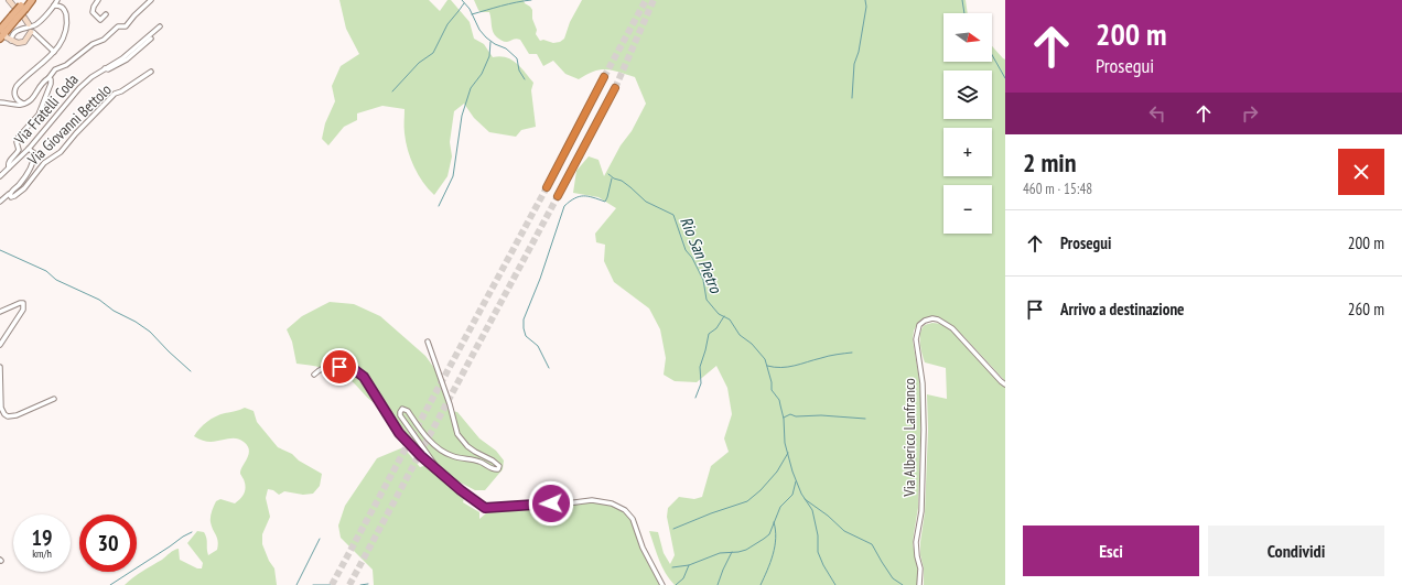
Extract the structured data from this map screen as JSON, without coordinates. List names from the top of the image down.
{
  "streets": {
    "street": ["Via Fratelli Coda", "Via Giovanni Bettolo", "Via Alberico Lanfranco"]
  },
  "crossings": [
    ["Via Fratelli Coda", "Via Giovanni Bettolo"]
  ],
  "water": ["Rio San Pietro"],
  "north": "right",
  "page": {
    "turn": ["200 m", "Prosegui"],
    "map_buttons": ["+", "−"],
    "heading": ["2 min", "460 m · 15:48"],
    "list": [
      {
        "name": "Prosegui",
        "value": "200 m"
      },
      {
        "name": "Arrivo a destinazione",
        "value": "260 m"
      }
    ],
    "speed": "19 km/h",
    "limit": "30",
    "buttons": ["Esci", "Condividi"]
  }
}
